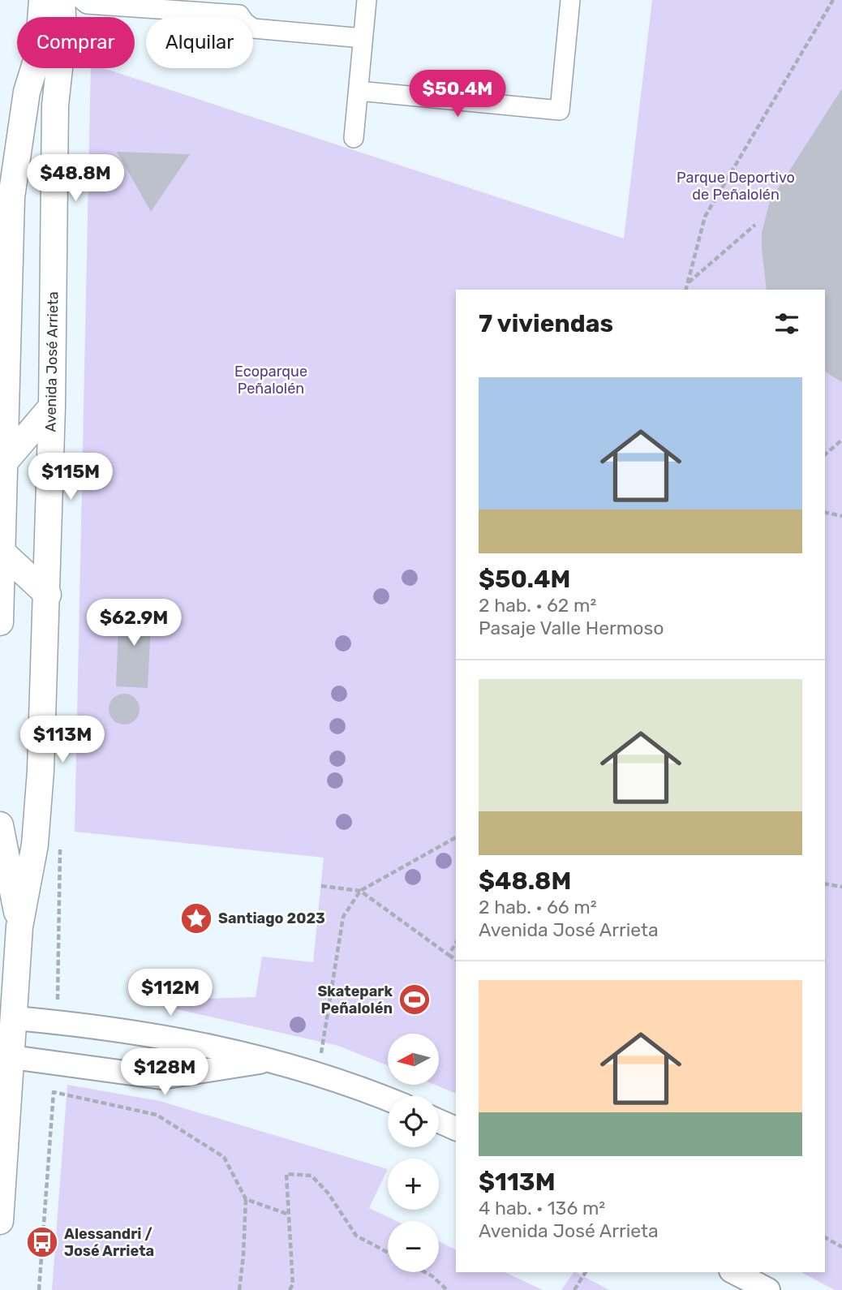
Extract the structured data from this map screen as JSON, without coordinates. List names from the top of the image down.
{
  "streets": {
    "main road": ["Avenida José Arrieta"]
  },
  "parks": ["Parque Deportivo de Peñalolén", "Ecoparque Peñalolén"],
  "places": {
    "place": ["Santiago 2023"],
    "sports": ["Skatepark Peñalolén"],
    "bus stop": ["Alessandri / José Arrieta"]
  },
  "north": "left",
  "page": {
    "chip": ["Comprar", "Alquilar"],
    "price": [
      "$50.4M",
      "$48.8M",
      "$115M",
      "$62.9M",
      "$113M",
      "$112M",
      "$128M"
    ],
    "heading": "7 viviendas",
    "list": [
      {
        "name": "$50.4M",
        "note": "2 hab. · 62 m² · Pasaje Valle Hermoso"
      },
      {
        "name": "$48.8M",
        "note": "2 hab. · 66 m² · Avenida José Arrieta"
      },
      {
        "name": "$113M",
        "note": "4 hab. · 136 m² · Avenida José Arrieta"
      }
    ],
    "map_buttons": ["+", "−"]
  }
}
